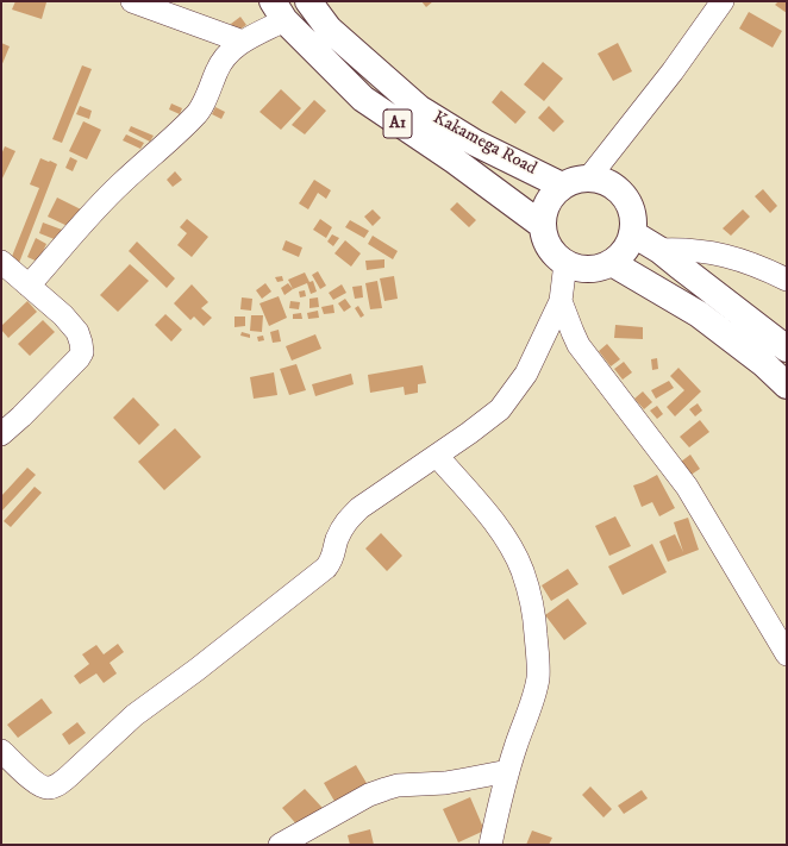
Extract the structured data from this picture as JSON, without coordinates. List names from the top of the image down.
{
  "streets": {
    "highway": ["A1", "Kakamega Road"]
  },
  "crossings": [
    ["A1", "Kakamega Road"]
  ]
}
